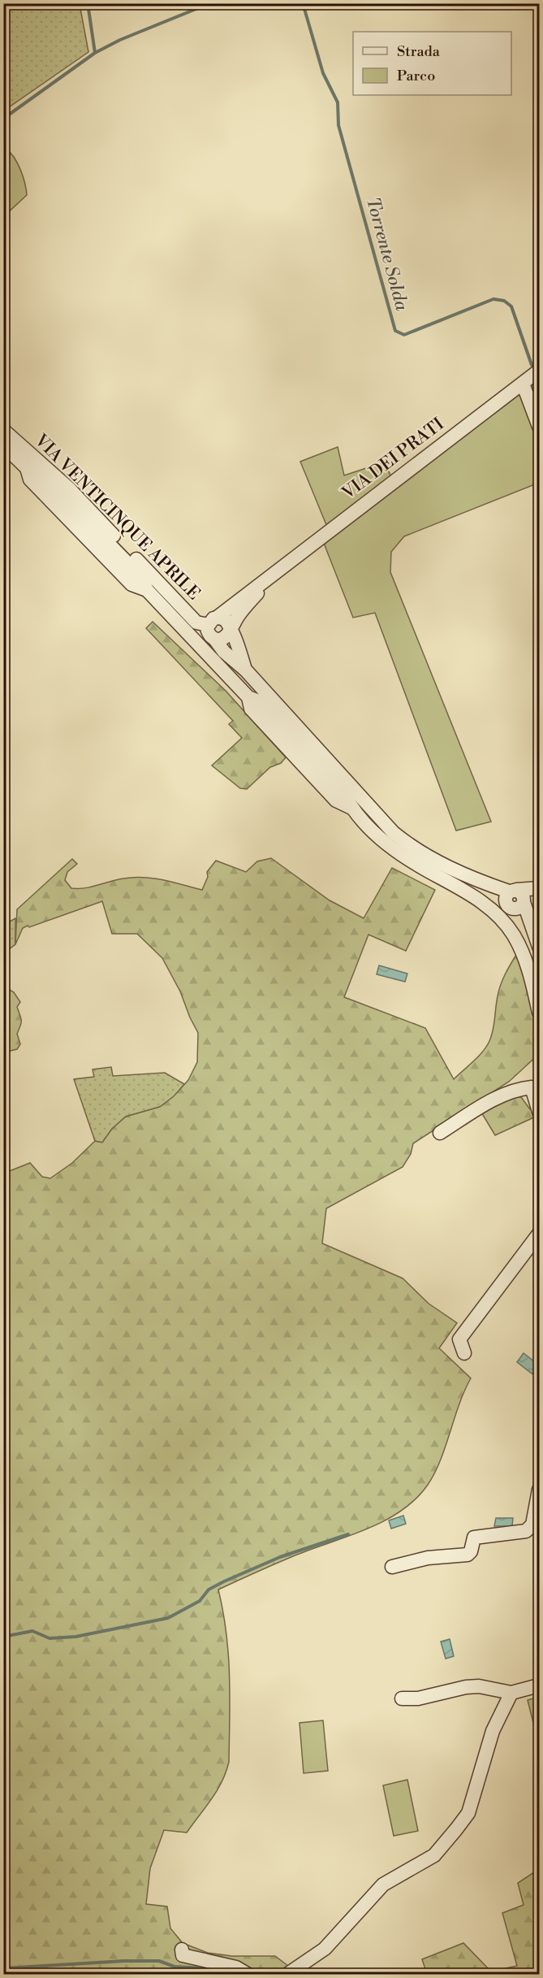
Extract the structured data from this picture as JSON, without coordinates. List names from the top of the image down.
{
  "streets": {
    "street": ["VIA DEI PRATI", "VIA VENTICINQUE APRILE"]
  },
  "crossings": [
    ["VIA DEI PRATI", "VIA VENTICINQUE APRILE"]
  ],
  "water": ["Torrente Solda"],
  "legend": ["Strada", "Parco"]
}
